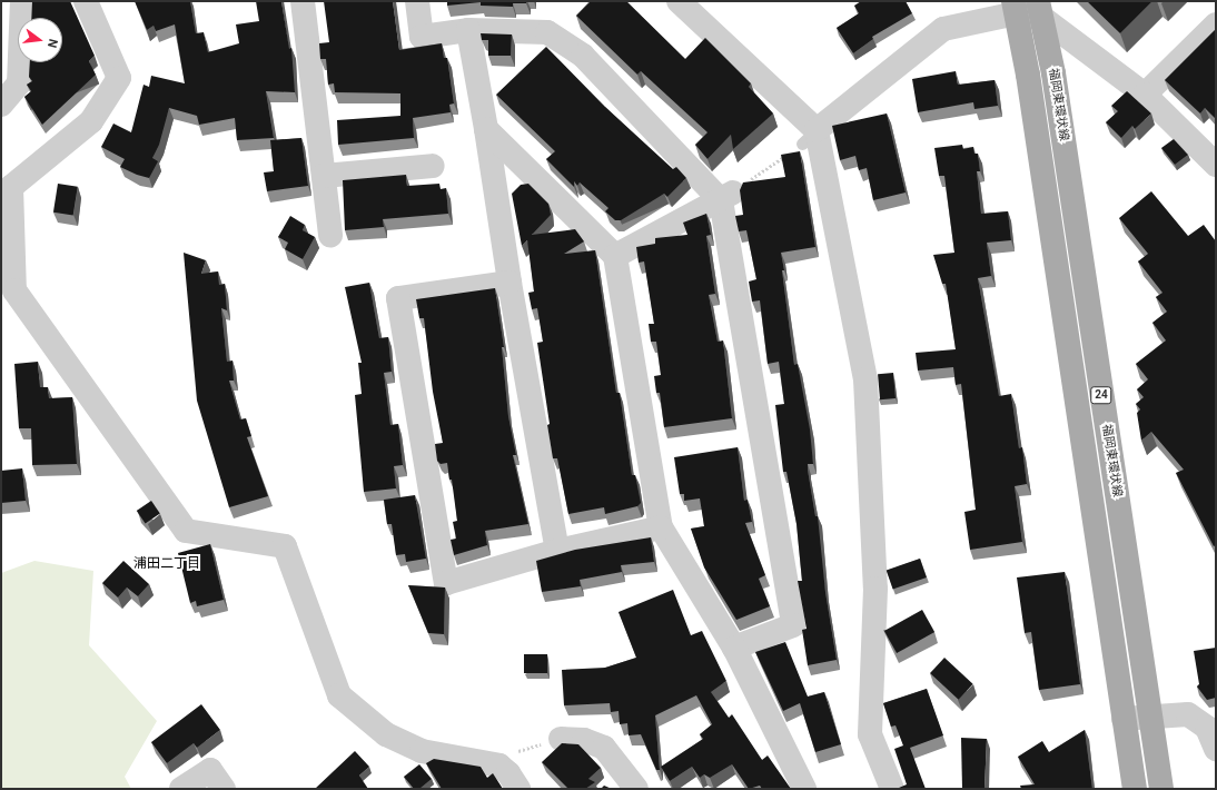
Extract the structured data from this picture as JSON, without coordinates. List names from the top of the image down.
{
  "streets": {
    "main road": ["福岡東環状線", "24"]
  },
  "districts": ["浦田二丁目"],
  "north": "right"
}
